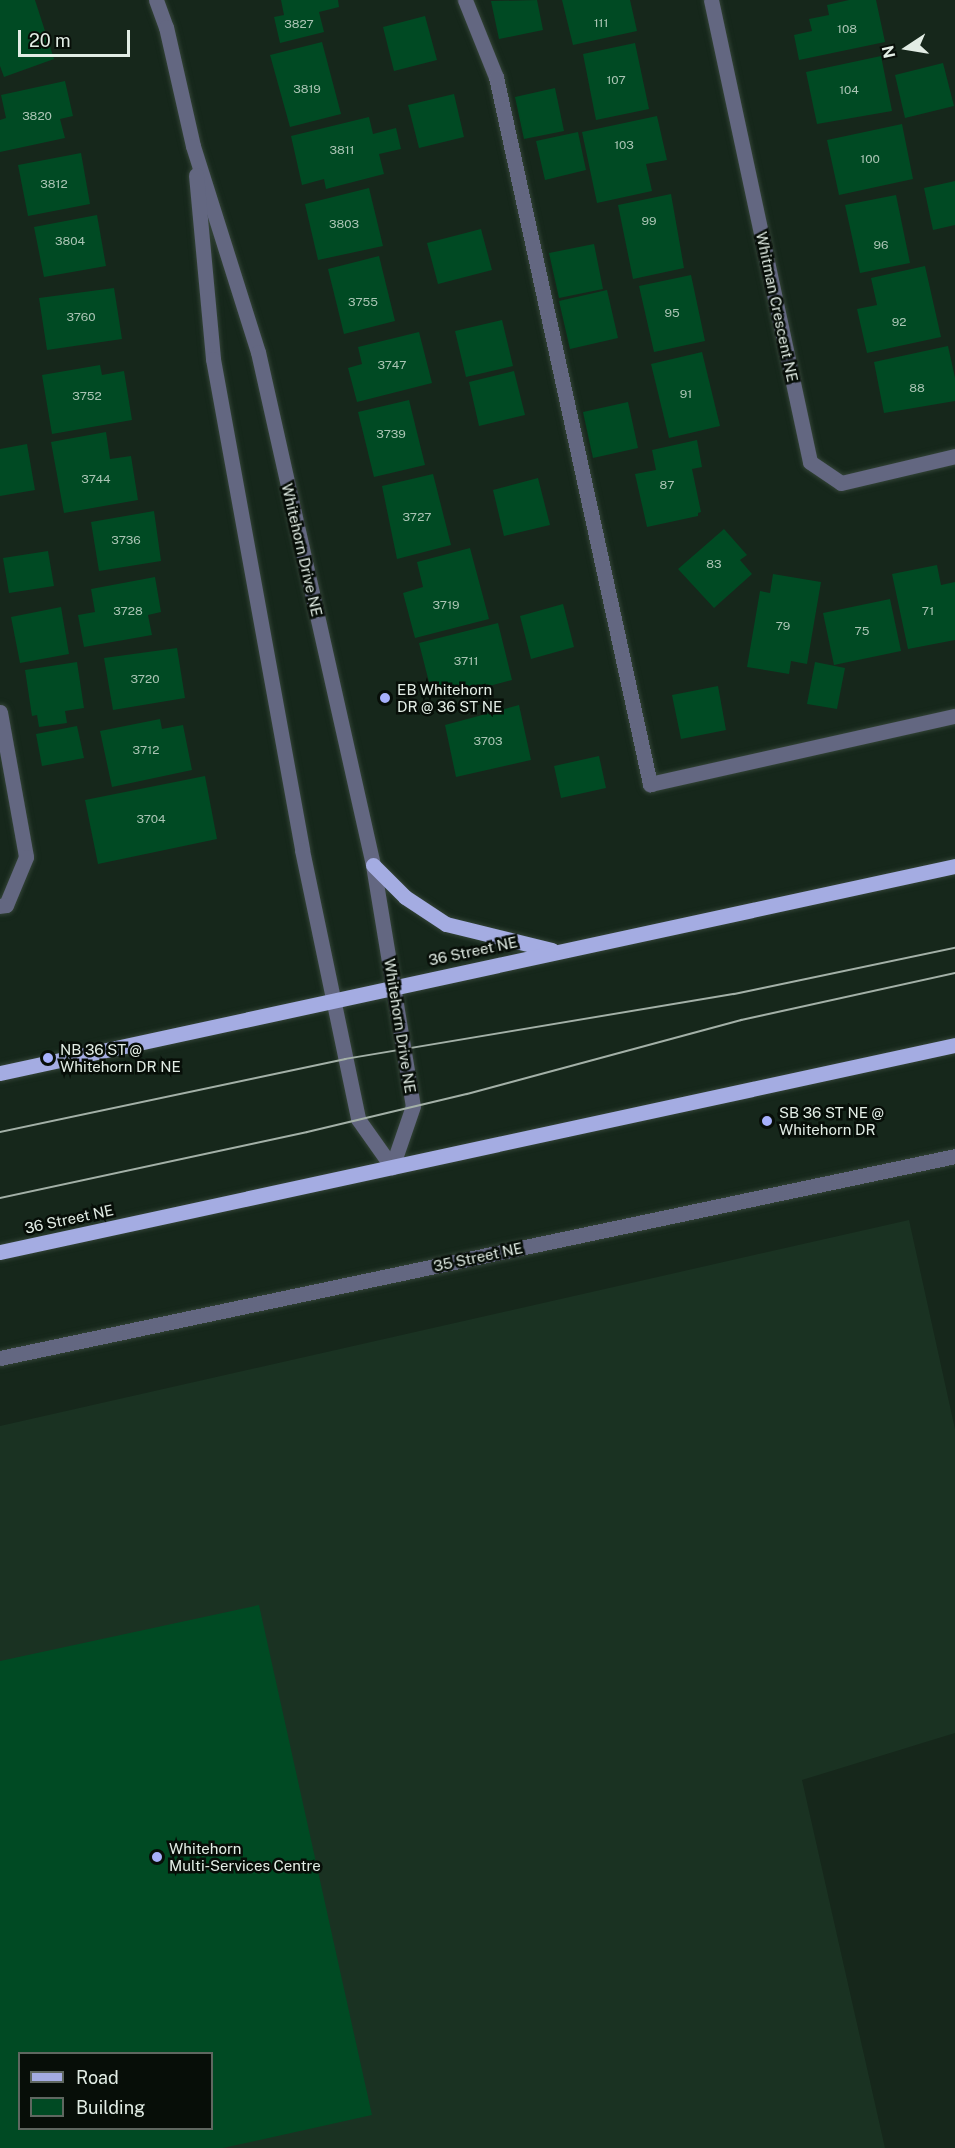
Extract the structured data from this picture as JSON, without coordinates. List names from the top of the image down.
{
  "streets": {
    "main road": ["36 Street NE"],
    "street": ["Whitman Crescent NE", "Whitehorn Drive NE", "35 Street NE"]
  },
  "crossings": [
    ["Whitehorn Drive NE", "36 Street NE"]
  ],
  "places": [
    "EB Whitehorn DR @ 36 ST NE",
    "NB 36 ST @ Whitehorn DR NE",
    "SB 36 ST NE @ Whitehorn DR",
    "Whitehorn Multi-Services Centre"
  ],
  "house_numbers": [
    "111",
    "3827",
    "108",
    "107",
    "3819",
    "104",
    "3820",
    "103",
    "3811",
    "100",
    "3812",
    "99",
    "3803",
    "3804",
    "96",
    "3755",
    "95",
    "3760",
    "92",
    "3747",
    "88",
    "91",
    "3752",
    "3739",
    "3744",
    "87",
    "3727",
    "3736",
    "83",
    "3719",
    "3728",
    "71",
    "79",
    "75",
    "3711",
    "3720",
    "3703",
    "3712",
    "3704"
  ],
  "legend": ["Road", "Building"],
  "scale_bar": "20 m",
  "north": "left"
}
